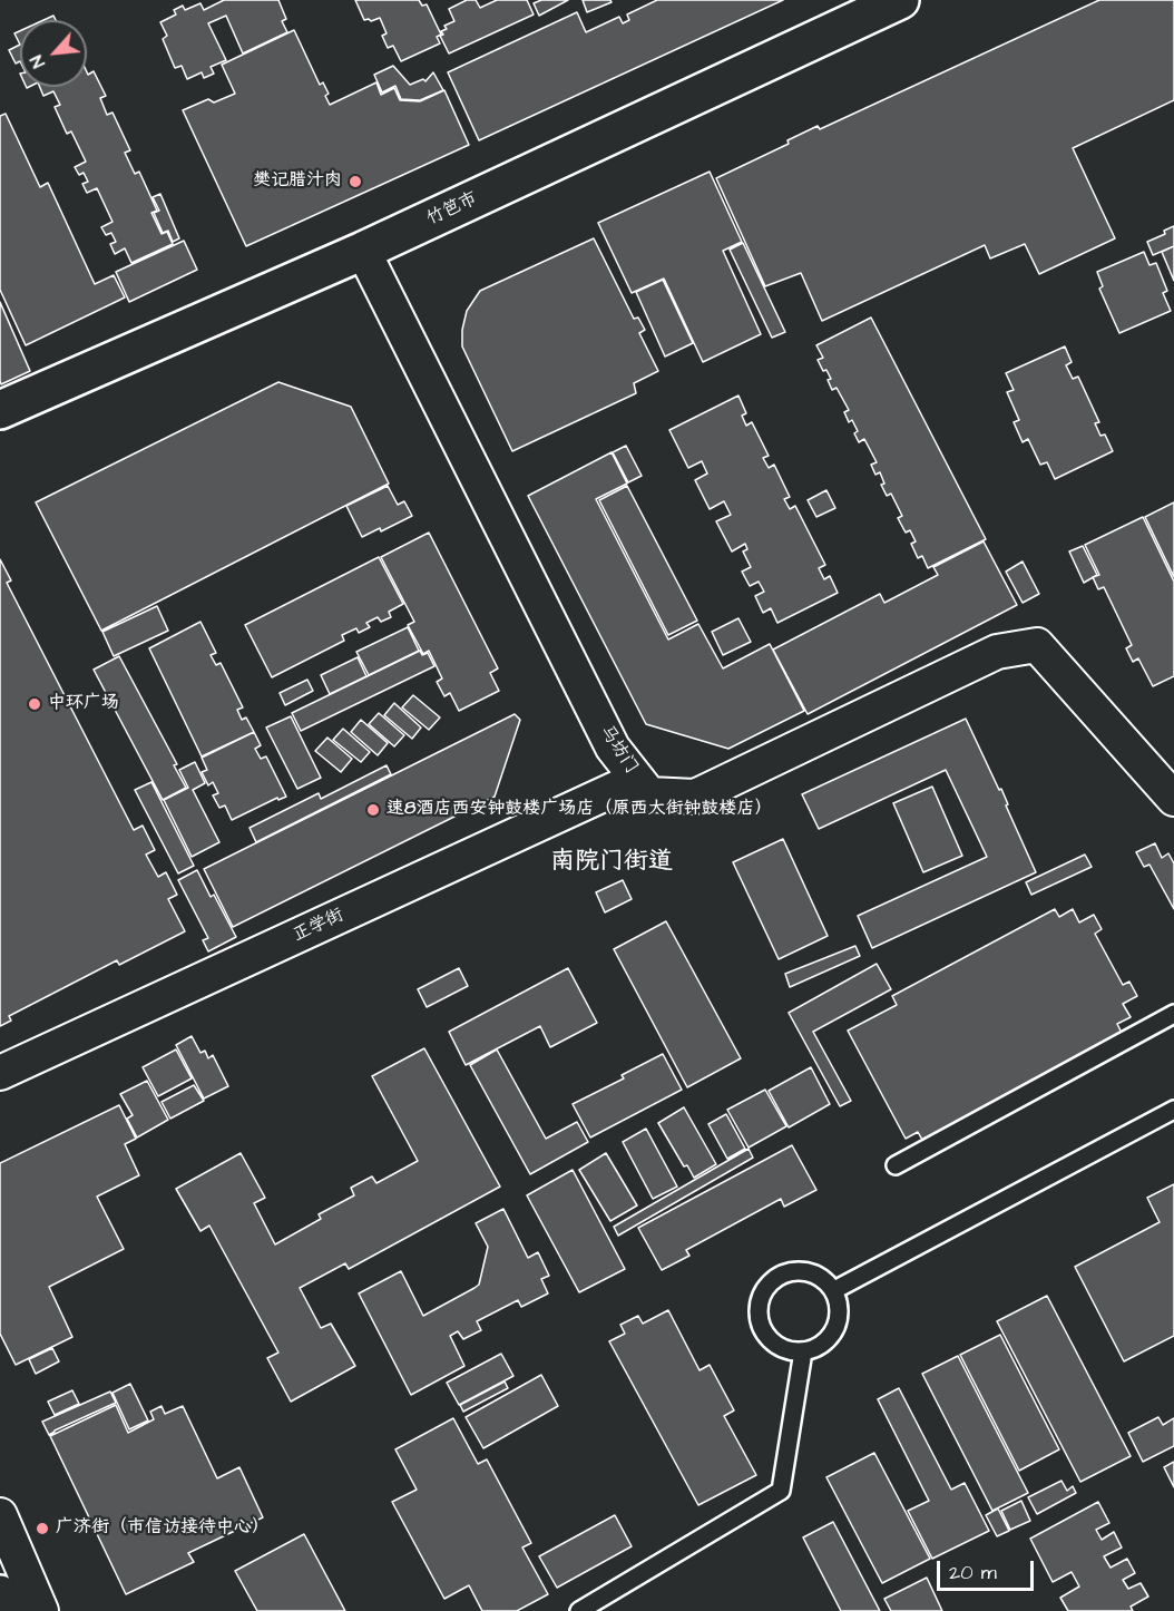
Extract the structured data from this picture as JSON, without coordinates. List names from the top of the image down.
{
  "streets": {
    "street": ["竹笆市", "马坊门", "正学街"]
  },
  "crossings": [
    ["竹笆市", "马坊门"],
    ["马坊门", "正学街"]
  ],
  "districts": ["南院门街道"],
  "places": [
    "樊记腊汁肉",
    "中环广场",
    "速8酒店西安钟鼓楼广场店（原西大街钟鼓楼店）",
    "广济街（市信访接待中心）"
  ],
  "scale_bar": "20 m",
  "north": "bottom left"
}
